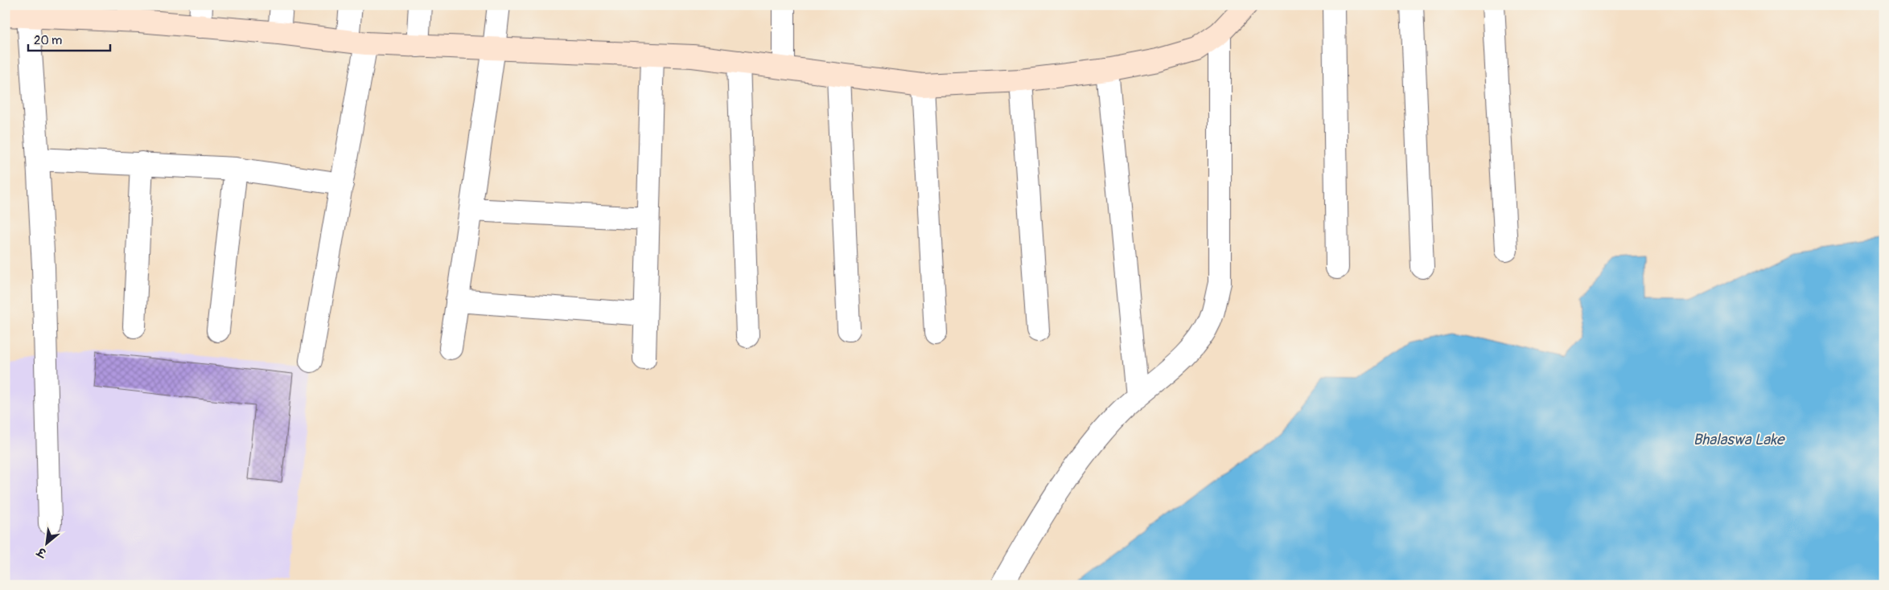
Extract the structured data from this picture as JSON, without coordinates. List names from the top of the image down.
{
  "water": ["Bhalaswa Lake"],
  "scale_bar": "20 m",
  "north": "bottom left"
}
